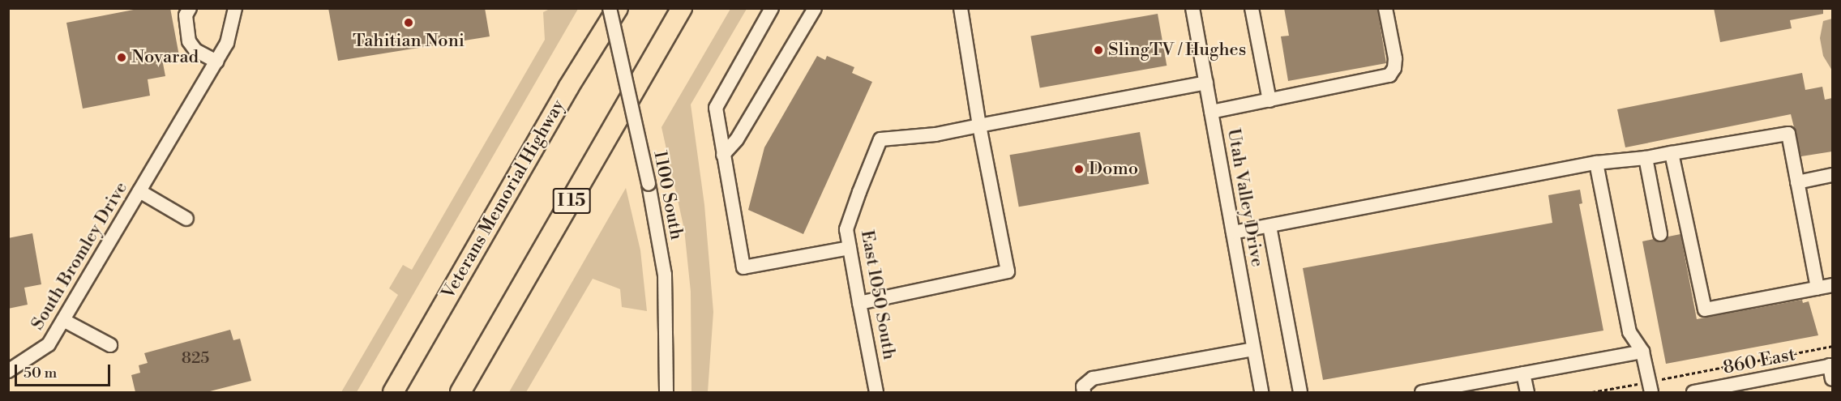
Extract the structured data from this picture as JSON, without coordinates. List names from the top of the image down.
{
  "streets": {
    "highway": ["Veterans Memorial Highway", "I 15"],
    "street": [
      "1100 South",
      "Utah Valley Drive",
      "South Bromley Drive",
      "East 1050 South",
      "860 East"
    ]
  },
  "places": [
    "Tahitian Noni",
    "SlingTV / Hughes",
    "Novarad",
    "Domo"
  ],
  "house_numbers": ["825"],
  "scale_bar": "50 m"
}
